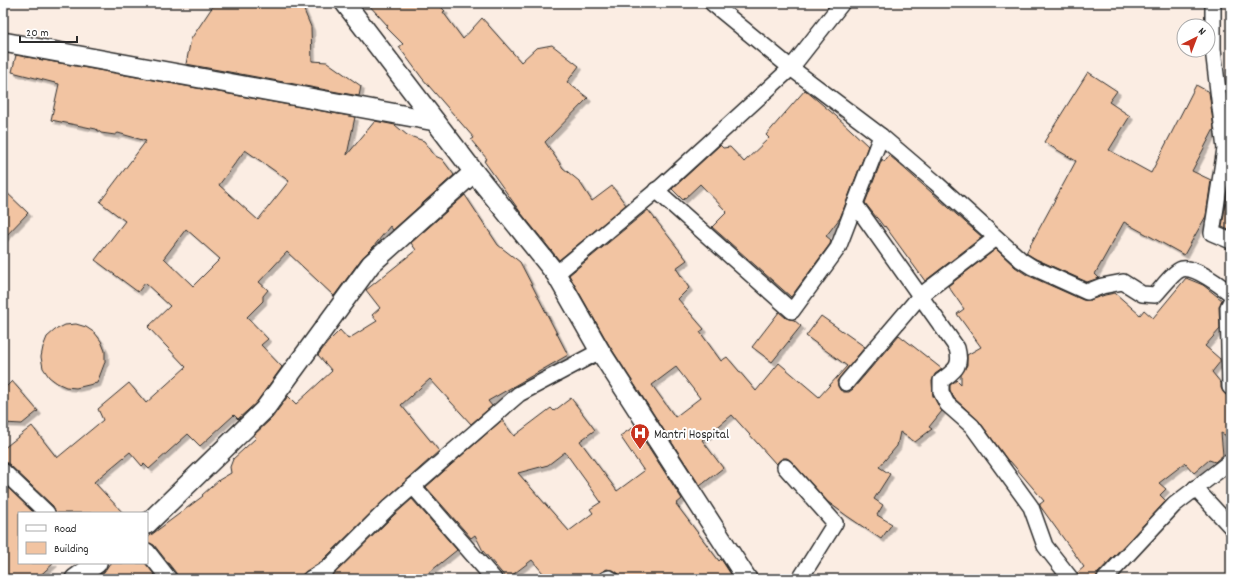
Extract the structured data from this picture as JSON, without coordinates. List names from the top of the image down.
{
  "places": {
    "hospital": ["Mantri Hospital"]
  },
  "legend": ["Road", "Building"],
  "scale_bar": "20 m",
  "north": "top right"
}
